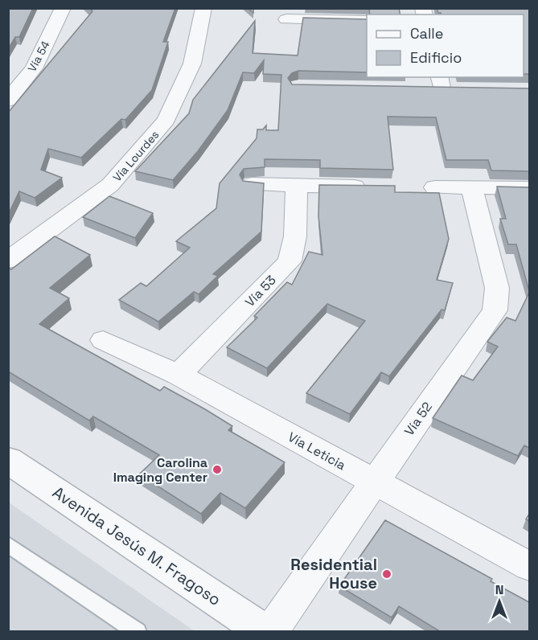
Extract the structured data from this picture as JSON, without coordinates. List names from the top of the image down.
{
  "streets": {
    "street": [
      "Vía 54",
      "Vía Lourdes",
      "Vía 53",
      "Vía 52",
      "Vía Leticia",
      "Avenida Jesús M. Fragoso"
    ]
  },
  "crossings": [
    ["Vía 53", "Vía Leticia"],
    ["Vía 52", "Vía Leticia"]
  ],
  "places": ["Carolina Imaging Center", "Residential House"],
  "legend": ["Calle", "Edificio"],
  "north": "top"
}
